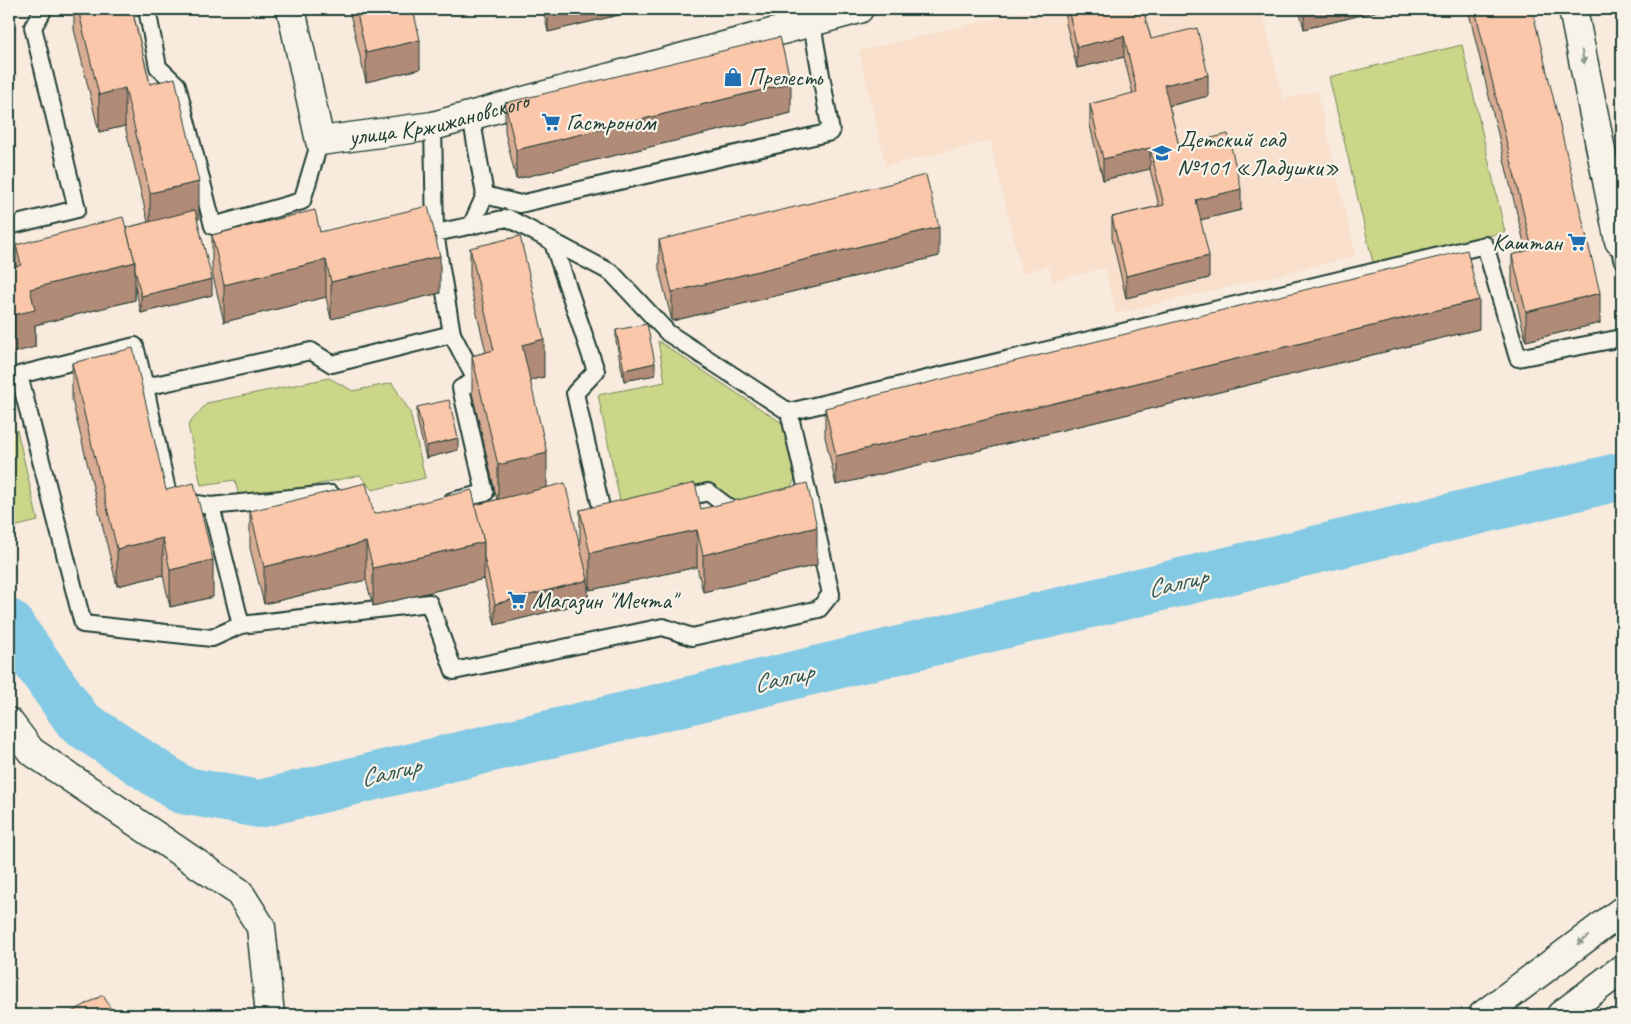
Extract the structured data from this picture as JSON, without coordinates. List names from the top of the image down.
{
  "streets": {
    "street": ["улица Кржижановского"]
  },
  "water": ["Салгир"],
  "places": {
    "shop": ["Прелесть"],
    "supermarket": ["Гастроном", "Каштан", "Магазин \"Мечта\""],
    "school or university": ["Детский сад №101 «Ладушки»"]
  }
}
